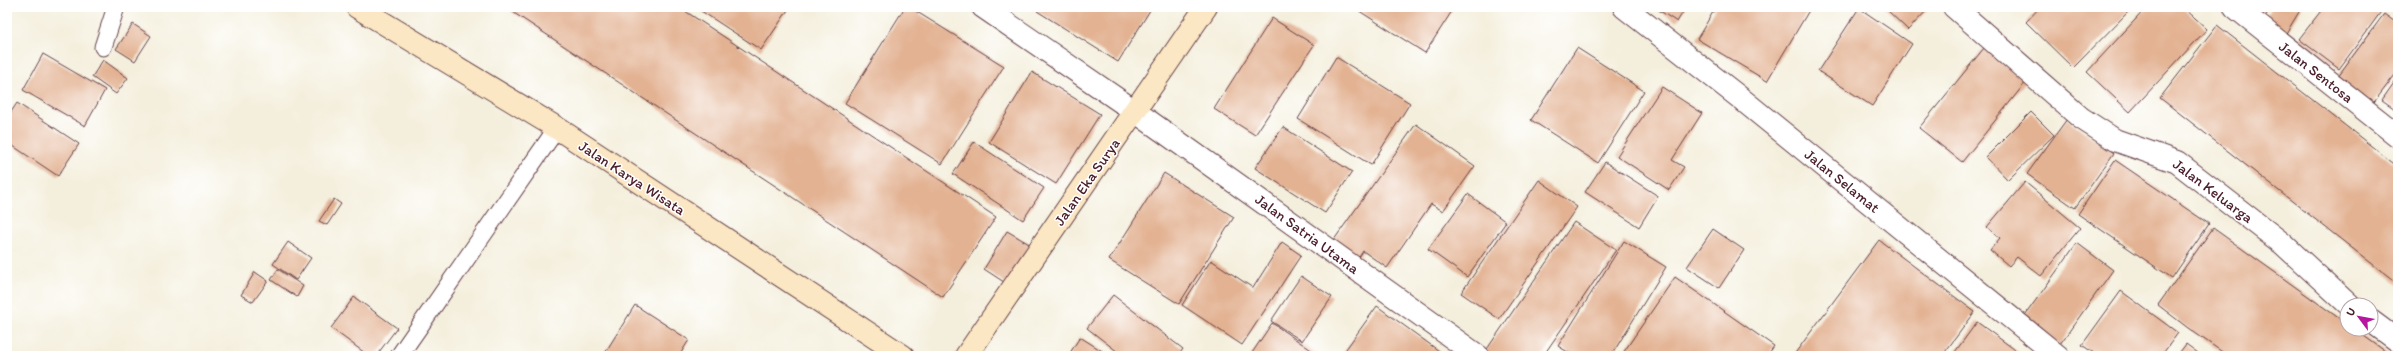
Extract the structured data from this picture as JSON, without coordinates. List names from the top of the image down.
{
  "streets": {
    "street": [
      "Jalan Sentosa",
      "Jalan Karya Wisata",
      "Jalan Selamat",
      "Jalan Eka Surya",
      "Jalan Keluarga",
      "Jalan Satria Utama"
    ]
  },
  "crossings": [
    ["Jalan Eka Surya", "Jalan Satria Utama"]
  ],
  "north": "top left"
}
